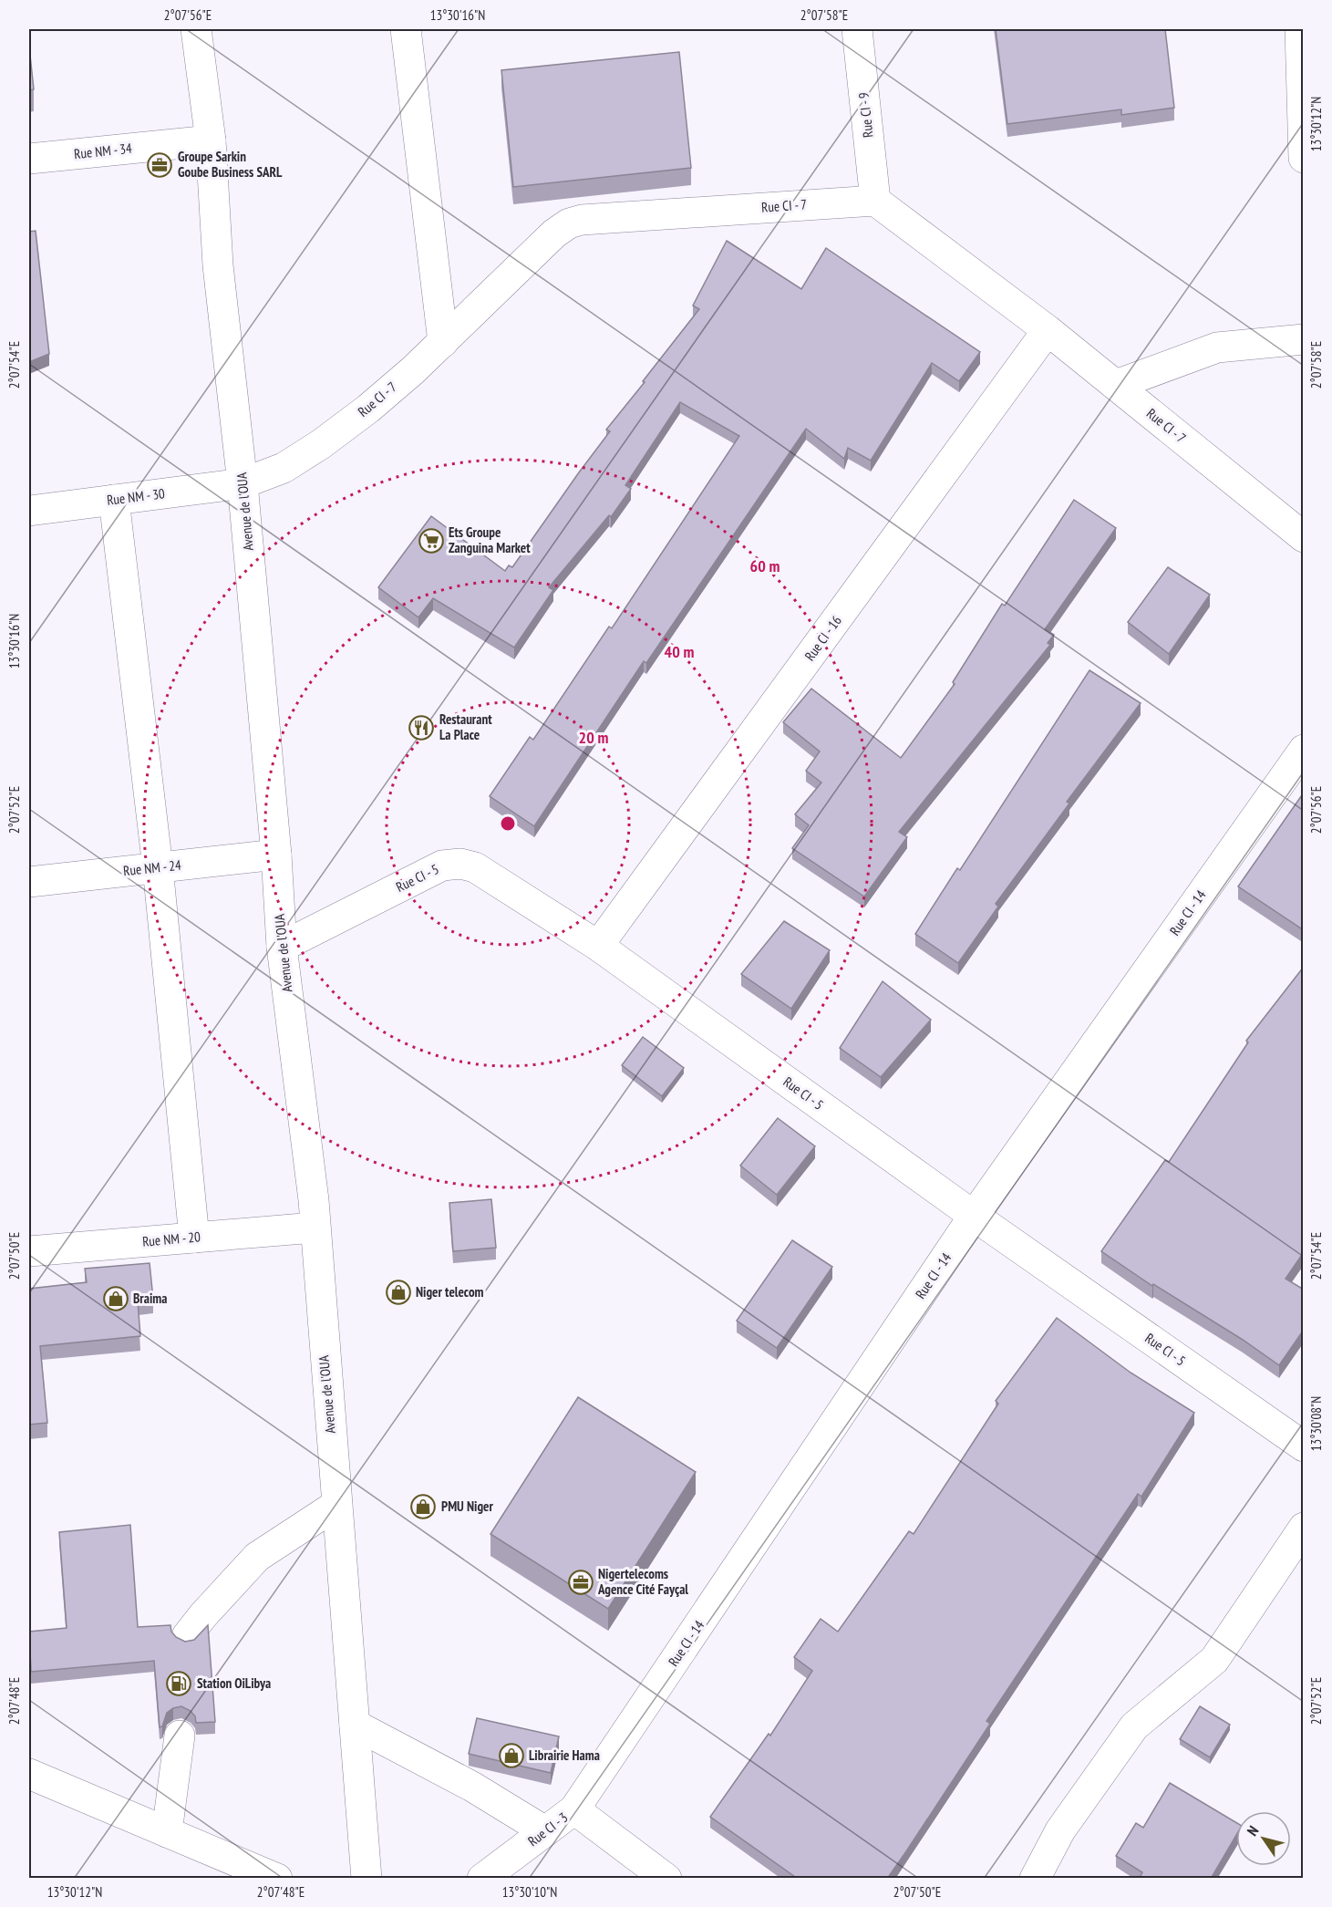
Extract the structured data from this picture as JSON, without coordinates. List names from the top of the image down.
{
  "streets": {
    "street": [
      "Rue CI - 9",
      "Rue NM - 34",
      "Rue CI - 7",
      "Rue NM - 30",
      "Avenue de l'OUA",
      "Rue CI - 16",
      "Rue NM - 24",
      "Rue CI - 5",
      "Rue CI - 14",
      "Rue NM - 20",
      "Rue CI - 3"
    ]
  },
  "crossings": [
    ["Rue CI - 9", "Rue CI - 7"],
    ["Rue NM - 34", "Avenue de l'OUA"],
    ["Rue CI - 7", "Rue NM - 30"],
    ["Rue CI - 7", "Avenue de l'OUA"],
    ["Rue CI - 7", "Rue CI - 16"],
    ["Rue NM - 30", "Avenue de l'OUA"],
    ["Avenue de l'OUA", "Rue NM - 24"],
    ["Avenue de l'OUA", "Rue CI - 5"],
    ["Avenue de l'OUA", "Rue NM - 20"],
    ["Rue CI - 16", "Rue CI - 5"],
    ["Rue CI - 5", "Rue CI - 14"],
    ["Rue CI - 14", "Rue CI - 3"]
  ],
  "places": {
    "office": ["Groupe Sarkin Goube Business SARL", "Nigertelecoms Agence Cité Fayçal"],
    "supermarket": ["Ets Groupe Zanguina Market"],
    "restaurant": ["Restaurant La Place"],
    "shop": [
      "Niger telecom",
      "Braima",
      "PMU Niger",
      "Librairie Hama"
    ],
    "fuel station": ["Station OiLibya"]
  },
  "north": "top left",
  "coordinates": [
    "2°07'56\"E",
    "13°30'16\"N",
    "2°07'58\"E",
    "13°30'12\"N",
    "2°07'54\"E",
    "2°07'52\"E",
    "2°07'50\"E",
    "13°30'08\"N",
    "2°07'48\"E",
    "13°30'10\"N"
  ],
  "rings": ["60 m", "40 m", "20 m"]
}
